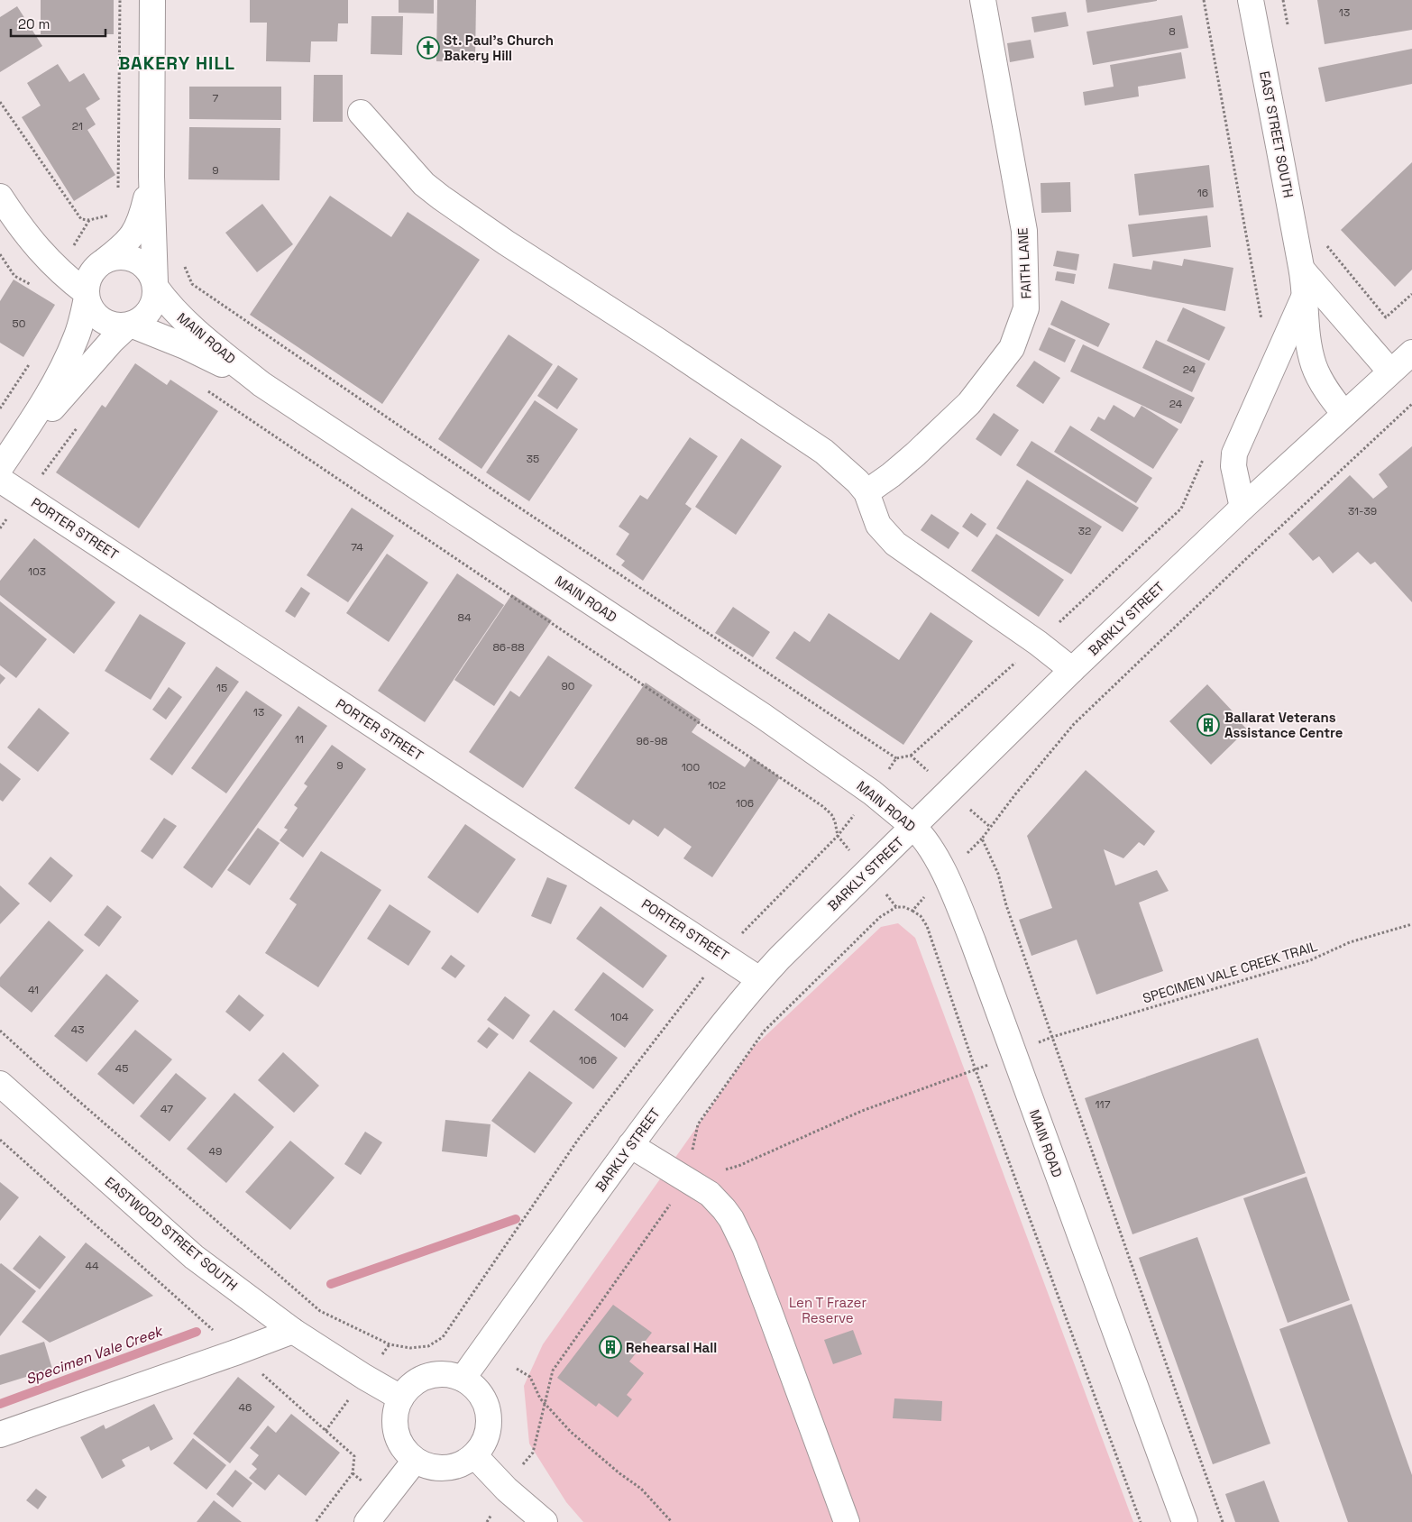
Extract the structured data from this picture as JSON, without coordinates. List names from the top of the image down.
{
  "streets": {
    "street": [
      "EAST STREET SOUTH",
      "FAITH LANE",
      "MAIN ROAD",
      "PORTER STREET",
      "BARKLY STREET",
      "EASTWOOD STREET SOUTH"
    ],
    "path": ["SPECIMEN VALE CREEK TRAIL"]
  },
  "crossings": [
    ["EAST STREET SOUTH", "BARKLY STREET"],
    ["MAIN ROAD", "BARKLY STREET"],
    ["PORTER STREET", "BARKLY STREET"],
    ["BARKLY STREET", "EASTWOOD STREET SOUTH"]
  ],
  "districts": ["BAKERY HILL"],
  "water": ["Specimen Vale Creek"],
  "parks": ["Len T Frazer Reserve"],
  "places": {
    "church": ["St. Paul's Church Bakery Hill"],
    "building": ["Ballarat Veterans Assistance Centre", "Rehearsal Hall"]
  },
  "house_numbers": [
    "13",
    "8",
    "7",
    "21",
    "9",
    "16",
    "50",
    "24",
    "24",
    "35",
    "31-39",
    "32",
    "74",
    "103",
    "84",
    "86-88",
    "90",
    "15",
    "13",
    "11",
    "96-98",
    "9",
    "100",
    "102",
    "106",
    "41",
    "104",
    "43",
    "106",
    "45",
    "117",
    "47",
    "49",
    "44",
    "46"
  ],
  "scale_bar": "20 m"
}
